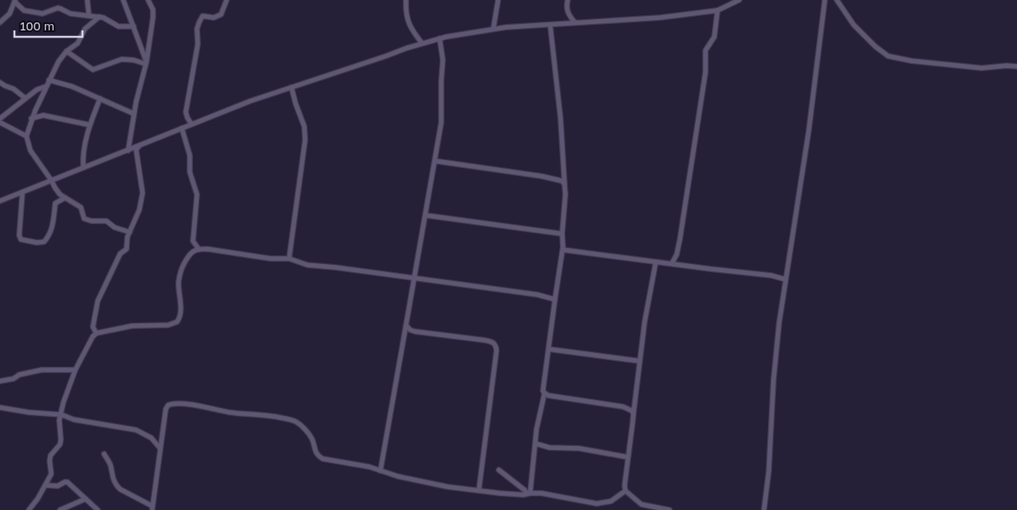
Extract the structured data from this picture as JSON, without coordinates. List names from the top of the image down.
{
  "scale_bar": "100 m"
}
